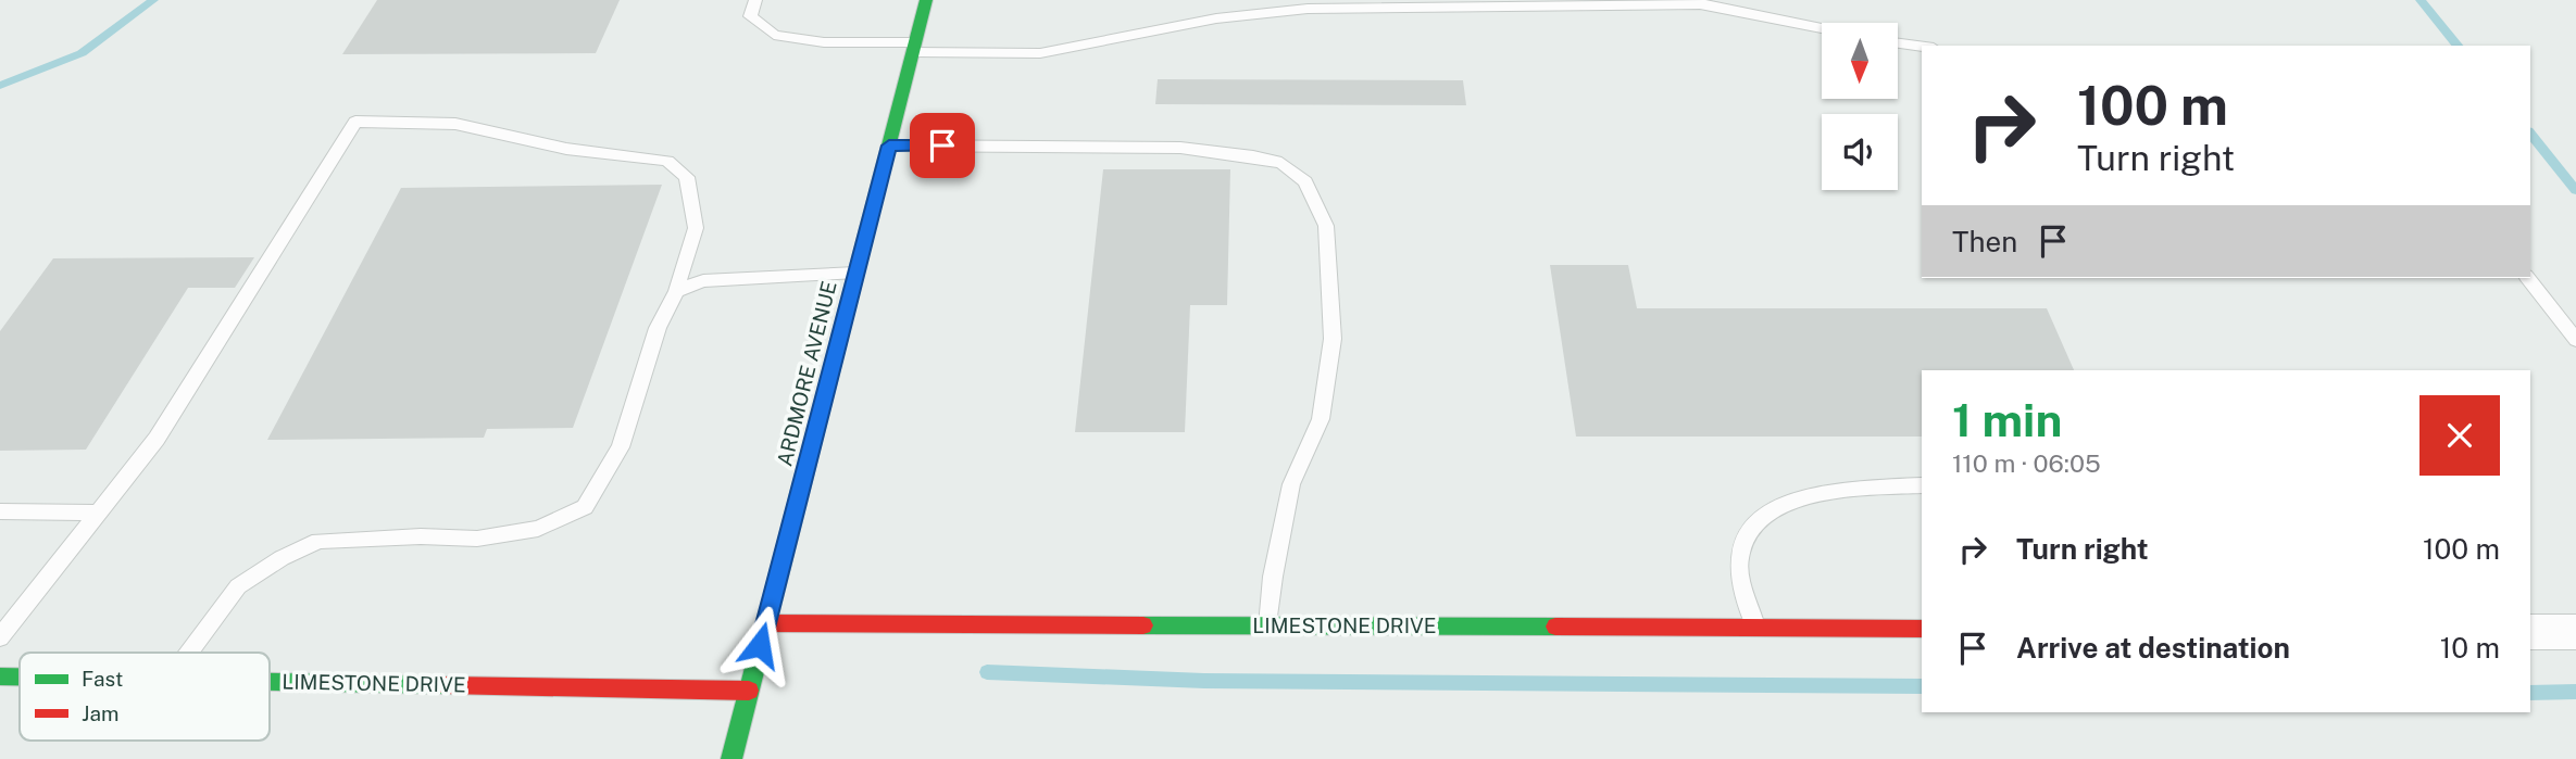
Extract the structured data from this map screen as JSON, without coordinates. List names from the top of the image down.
{
  "streets": {
    "street": ["ARDMORE AVENUE", "LIMESTONE DRIVE"]
  },
  "crossings": [
    ["ARDMORE AVENUE", "LIMESTONE DRIVE"]
  ],
  "legend": ["Fast", "Jam"],
  "north": "bottom",
  "page": {
    "turn": ["100 m", "Turn right"],
    "then": "Then",
    "heading": ["1 min", "110 m · 06:05"],
    "list": [
      {
        "name": "Turn right",
        "value": "100 m"
      },
      {
        "name": "Arrive at destination",
        "value": "10 m"
      }
    ]
  }
}
